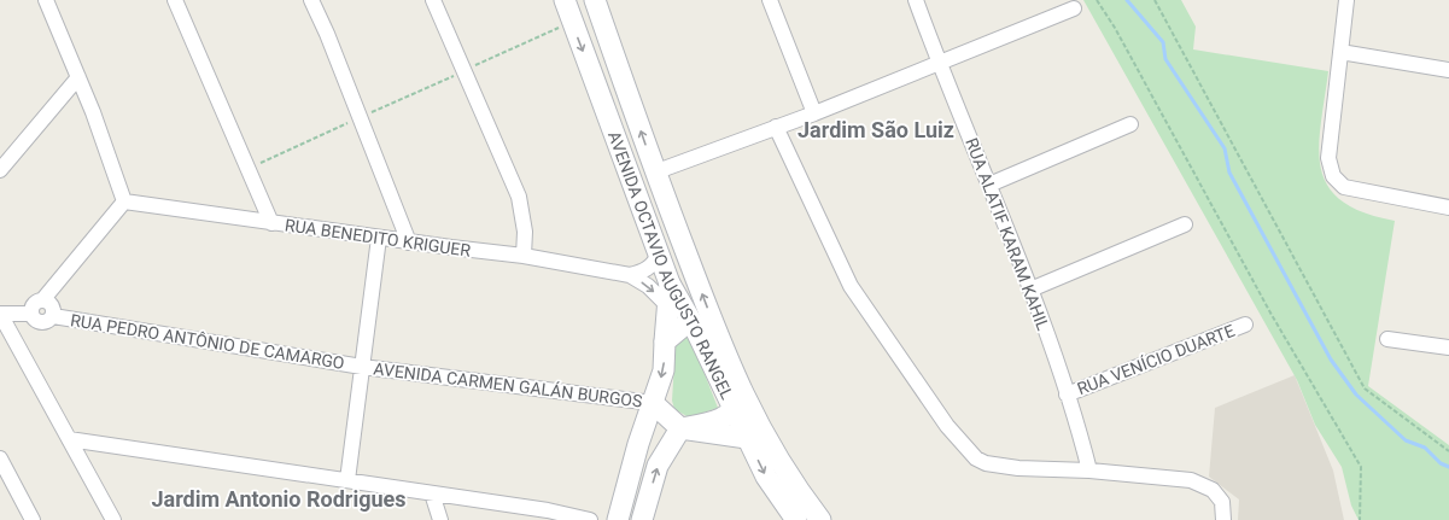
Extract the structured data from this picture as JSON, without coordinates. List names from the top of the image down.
{
  "streets": {
    "main road": ["AVENIDA OCTAVIO AUGUSTO RANGEL"],
    "street": [
      "RUA ALATIF KARAM KAHIL",
      "RUA BENEDITO KRIGUER",
      "RUA PEDRO ANTÔNIO DE CAMARGO",
      "RUA VENÍCIO DUARTE",
      "AVENIDA CARMEN GALÁN BURGOS"
    ]
  },
  "crossings": [
    ["RUA ALATIF KARAM KAHIL", "RUA VENÍCIO DUARTE"],
    ["RUA PEDRO ANTÔNIO DE CAMARGO", "AVENIDA CARMEN GALÁN BURGOS"]
  ],
  "districts": ["Jardim São Luiz", "Jardim Antonio Rodrigues"]
}
